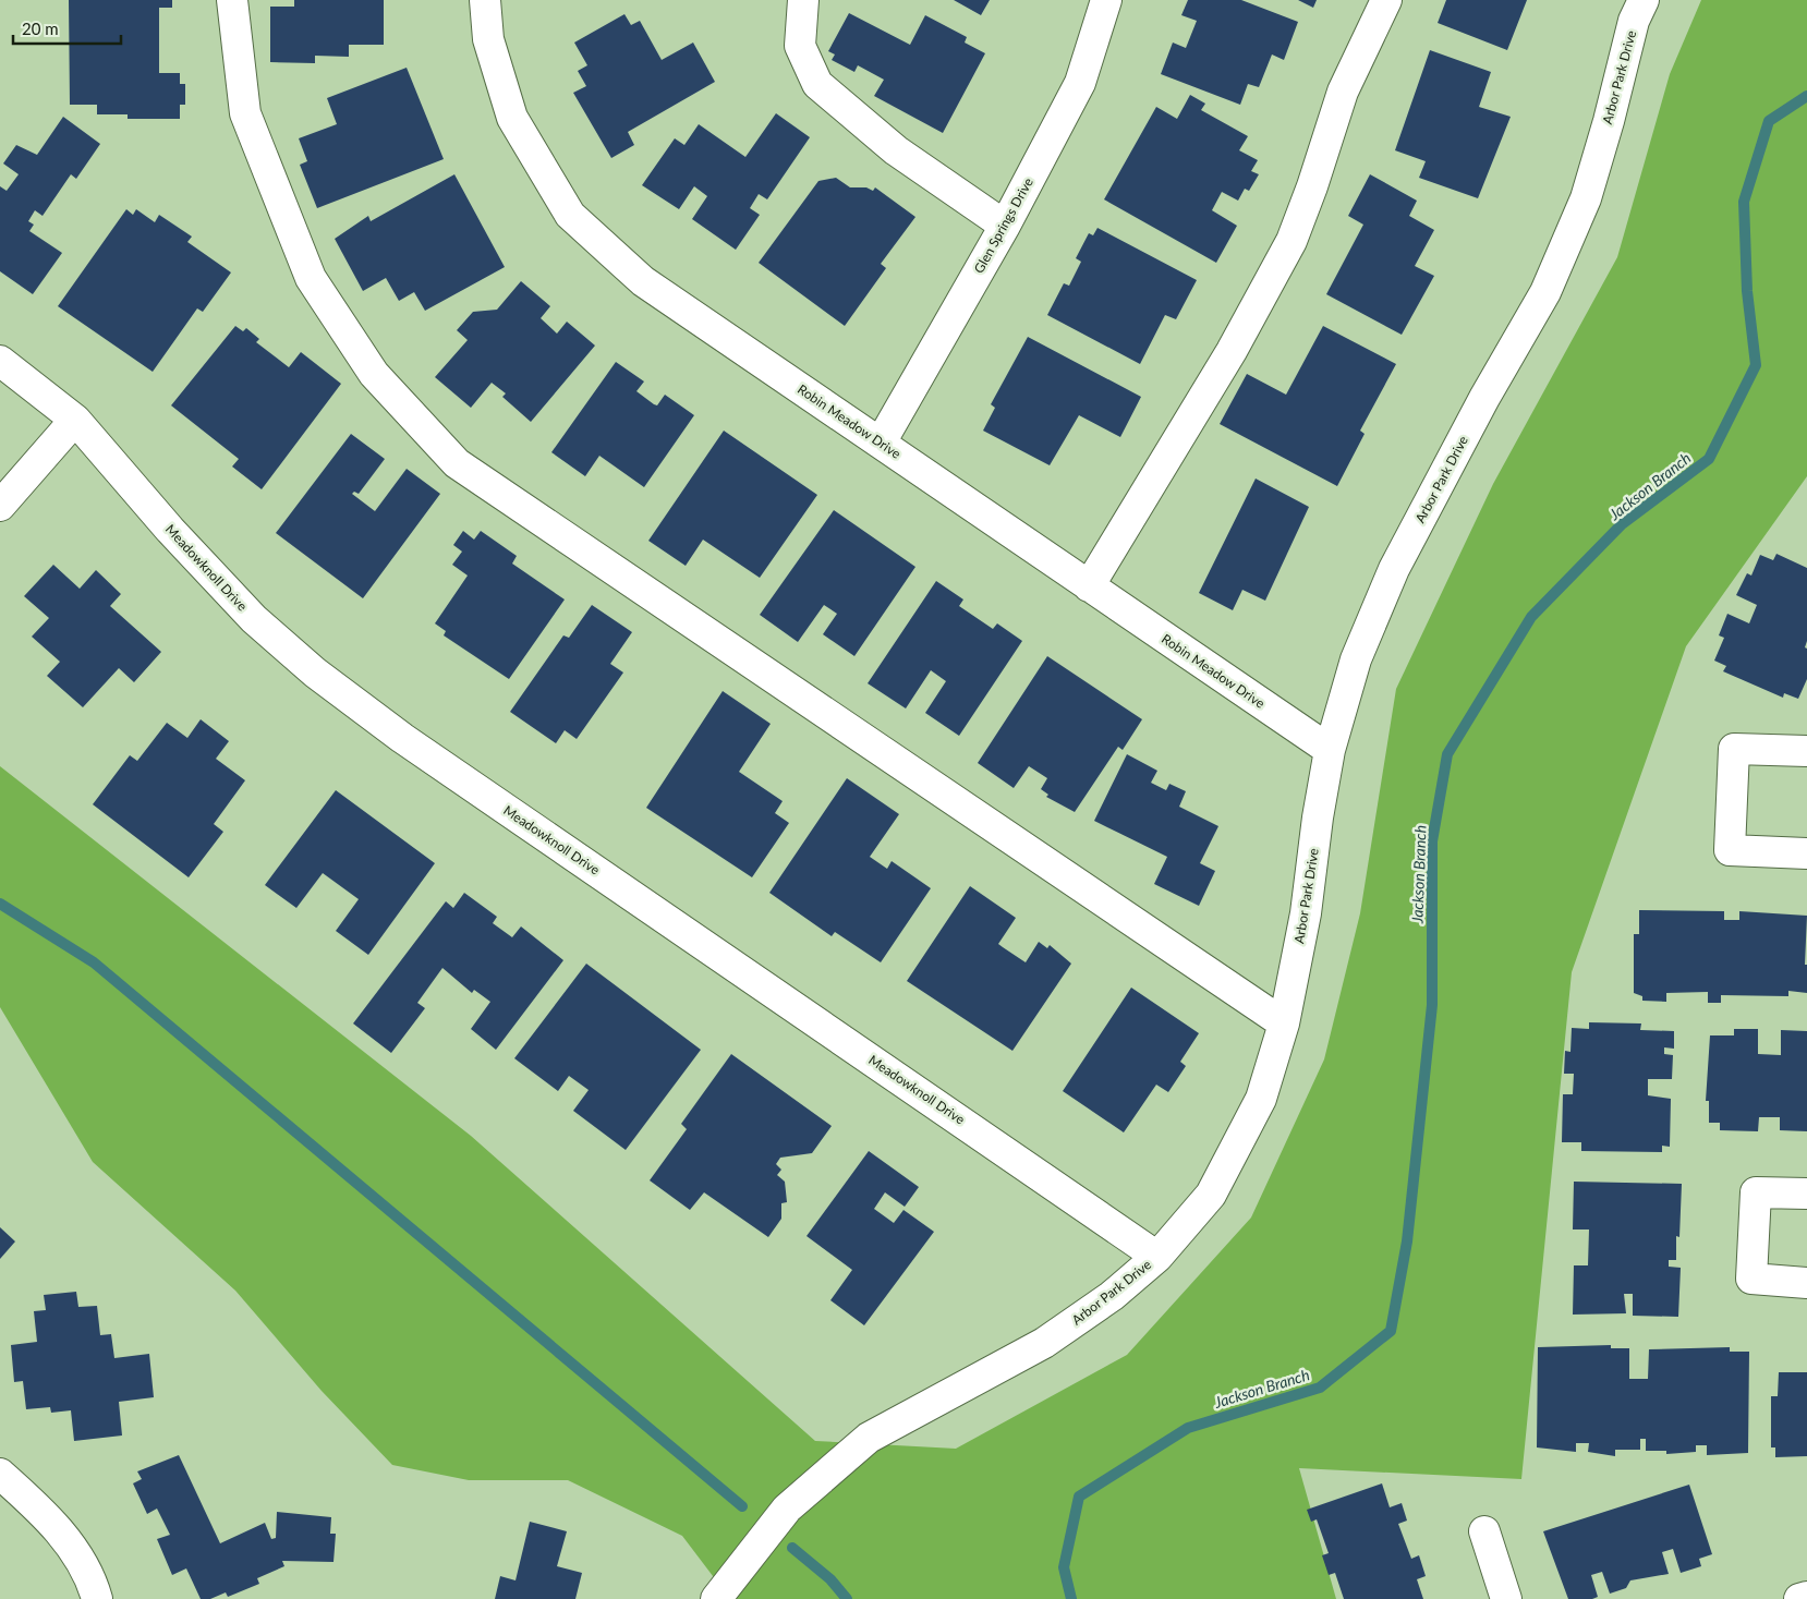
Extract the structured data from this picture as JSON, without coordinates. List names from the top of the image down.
{
  "streets": {
    "street": [
      "Arbor Park Drive",
      "Glen Springs Drive",
      "Robin Meadow Drive",
      "Meadowknoll Drive"
    ]
  },
  "crossings": [
    ["Arbor Park Drive", "Robin Meadow Drive"],
    ["Arbor Park Drive", "Meadowknoll Drive"],
    ["Glen Springs Drive", "Robin Meadow Drive"]
  ],
  "water": ["Jackson Branch"],
  "scale_bar": "20 m"
}
